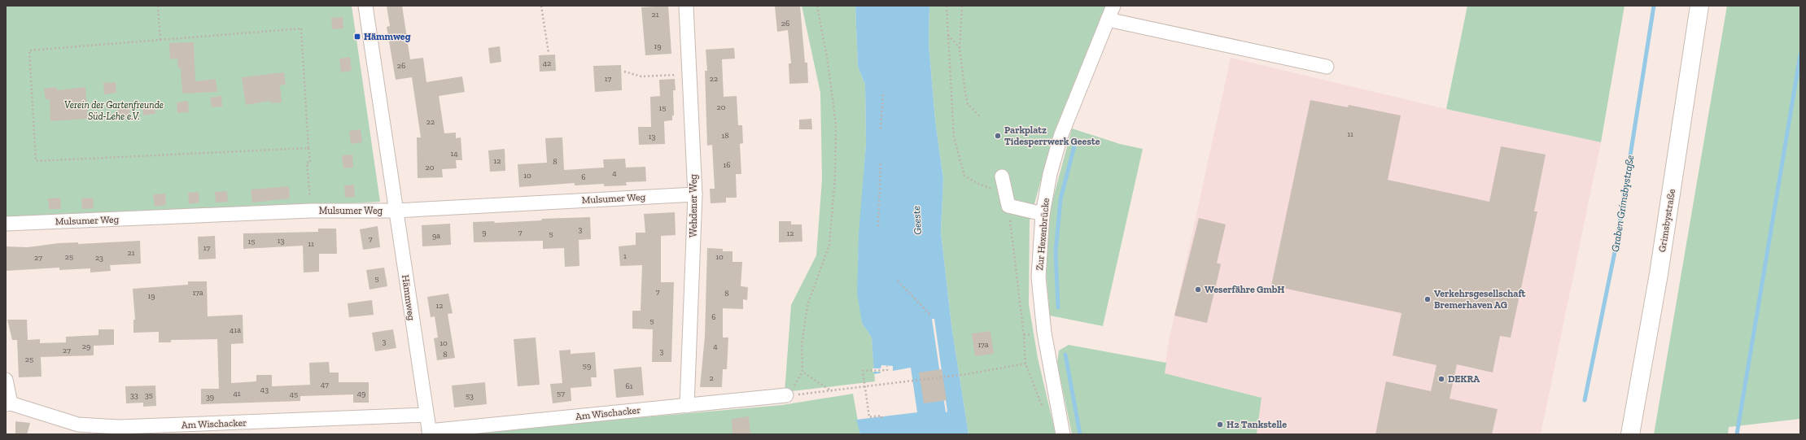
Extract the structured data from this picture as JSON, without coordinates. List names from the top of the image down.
{
  "streets": {
    "highway": ["Grimsbystraße"],
    "street": [
      "Mulsumer Weg",
      "Wehdener Weg",
      "Zur Hexenbrücke",
      "Hämmweg",
      "Am Wischacker"
    ]
  },
  "crossings": [
    ["Mulsumer Weg", "Wehdener Weg"],
    ["Mulsumer Weg", "Hämmweg"],
    ["Wehdener Weg", "Am Wischacker"],
    ["Hämmweg", "Am Wischacker"]
  ],
  "water": ["Graben Grimsbystraße", "Geeste"],
  "parks": ["Verein der Gartenfreunde Süd-Lehe e.V."],
  "places": {
    "transit": ["Hämmweg"],
    "other": [
      "Parkplatz Tidesperrwerk Geeste",
      "Weserfähre GmbH",
      "Verkehrsgesellschaft Bremerhaven AG",
      "DEKRA",
      "H2 Tankstelle"
    ]
  },
  "house_numbers": [
    "21",
    "26",
    "19",
    "42",
    "26",
    "17",
    "22",
    "20",
    "15",
    "22",
    "11",
    "18",
    "13",
    "14",
    "12",
    "8",
    "16",
    "20",
    "4",
    "10",
    "6",
    "3",
    "9",
    "7",
    "12",
    "5",
    "9a",
    "7",
    "13",
    "15",
    "11",
    "17",
    "21",
    "1",
    "25",
    "10",
    "27",
    "23",
    "5",
    "7",
    "17a",
    "8",
    "19",
    "12",
    "6",
    "5",
    "41a",
    "3",
    "10",
    "17a",
    "29",
    "4",
    "27",
    "3",
    "8",
    "25",
    "59",
    "2",
    "47",
    "61",
    "43",
    "41",
    "49",
    "57",
    "45",
    "33",
    "35",
    "53",
    "39"
  ]
}
